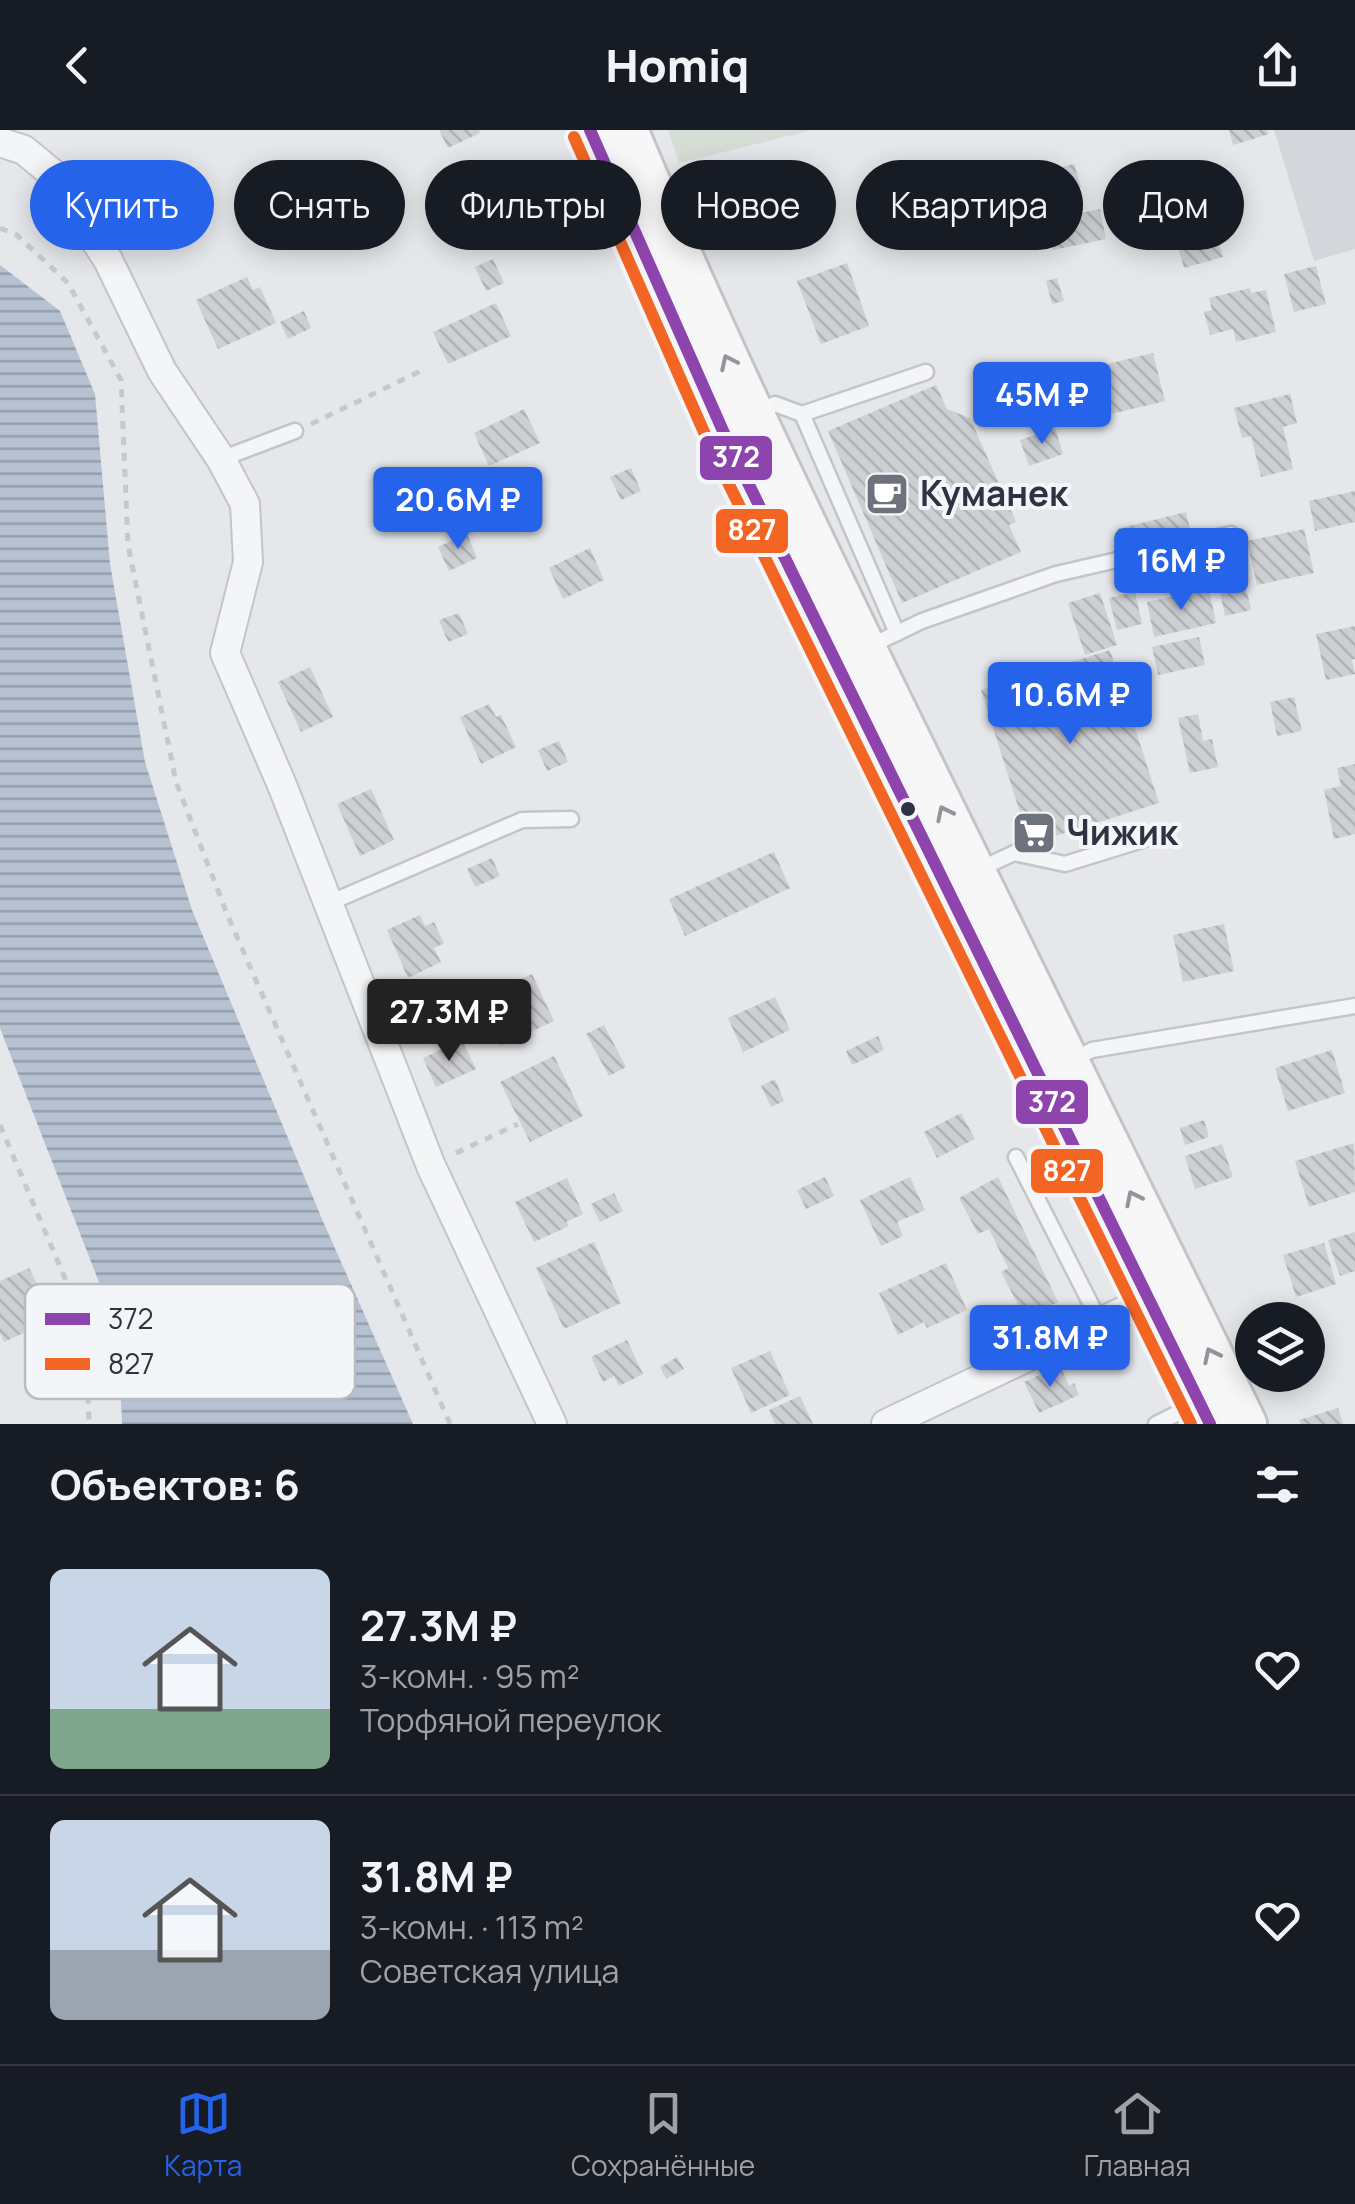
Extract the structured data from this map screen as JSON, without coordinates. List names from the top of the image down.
{
  "places": {
    "cafe": ["Куманек"],
    "supermarket": ["Чижик"]
  },
  "lines": ["transit line 372", "transit line 827"],
  "legend": ["372", "827"],
  "page": {
    "header": "Homiq",
    "chip": [
      "Купить",
      "Снять",
      "Фильтры",
      "Новое",
      "Квартира",
      "Дом"
    ],
    "price": [
      "45M ₽",
      "20.6M ₽",
      "16M ₽",
      "10.6M ₽",
      "27.3M ₽",
      "31.8M ₽"
    ],
    "heading": "Объектов: 6",
    "list": [
      {
        "name": "27.3M ₽",
        "note": "3-комн. · 95 m² · Торфяной переулок"
      },
      {
        "name": "31.8M ₽",
        "note": "3-комн. · 113 m² · Советская улица"
      }
    ],
    "tabs": ["Карта", "Сохранённые", "Главная"]
  }
}
